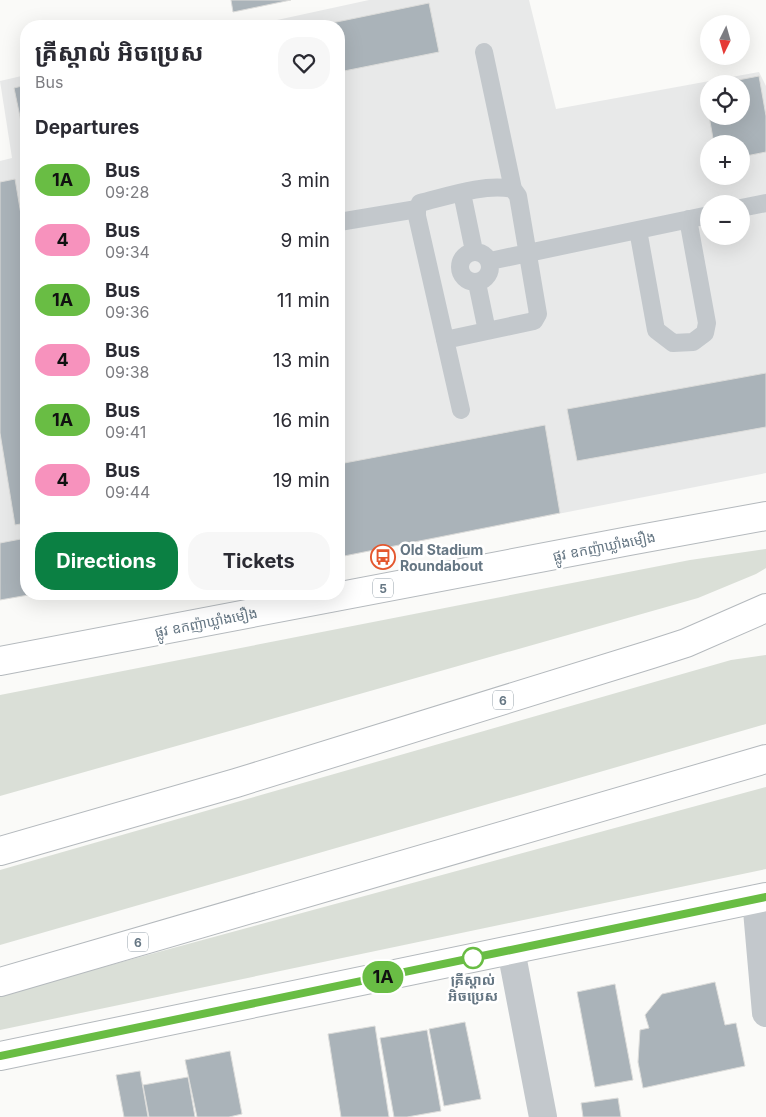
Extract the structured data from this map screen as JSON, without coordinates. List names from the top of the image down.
{
  "streets": {
    "highway": ["ផ្លូវ ឧកញ៉ាឃ្លាំងមឿង", "5", "6"]
  },
  "places": {
    "bus stop": ["Old Stadium Roundabout"],
    "other": ["គ្រីស្តាល់ អិចប្រេស"]
  },
  "lines": ["bus line 1A"],
  "north": "bottom",
  "page": {
    "on_map": "1A",
    "map_buttons": ["+", "−"],
    "heading": [
      ["គ្រីស្តាល់ អិចប្រេស", "Bus"],
      "Departures"
    ],
    "list": [
      {
        "mark": "1A",
        "name": "Bus",
        "note": "09:28",
        "value": "3 min"
      },
      {
        "mark": "4",
        "name": "Bus",
        "note": "09:34",
        "value": "9 min"
      },
      {
        "mark": "1A",
        "name": "Bus",
        "note": "09:36",
        "value": "11 min"
      },
      {
        "mark": "4",
        "name": "Bus",
        "note": "09:38",
        "value": "13 min"
      },
      {
        "mark": "1A",
        "name": "Bus",
        "note": "09:41",
        "value": "16 min"
      },
      {
        "mark": "4",
        "name": "Bus",
        "note": "09:44",
        "value": "19 min"
      }
    ],
    "buttons": ["Directions", "Tickets"]
  }
}
